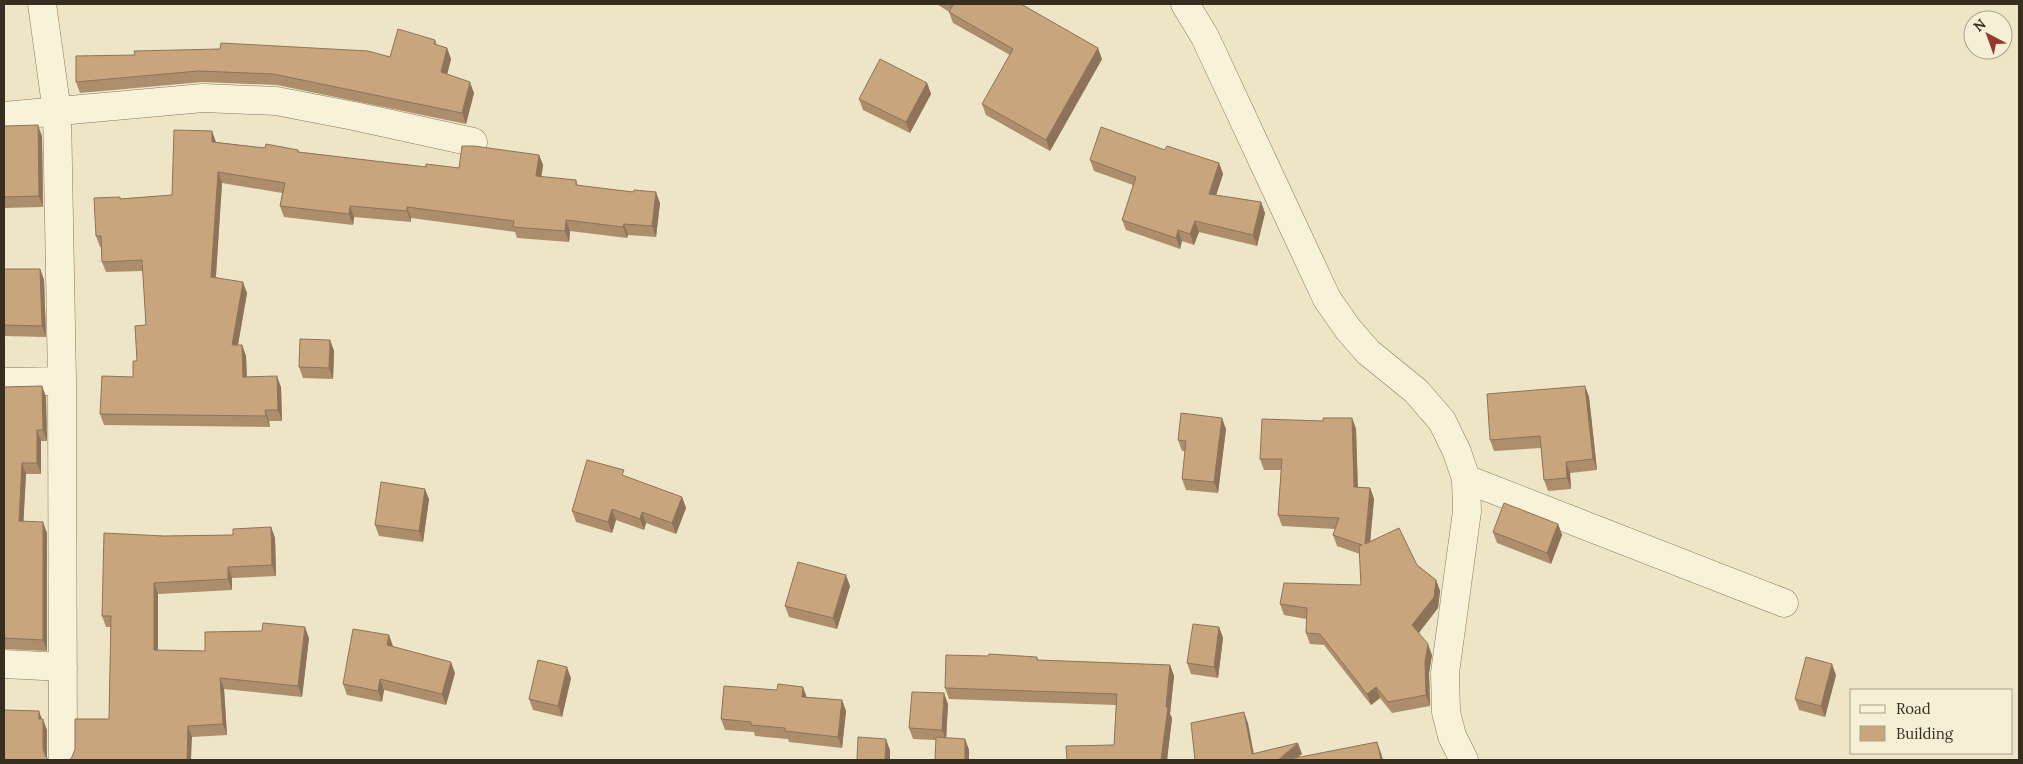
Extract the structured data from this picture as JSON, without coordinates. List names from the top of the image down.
{
  "legend": ["Road", "Building"],
  "north": "top left"
}
